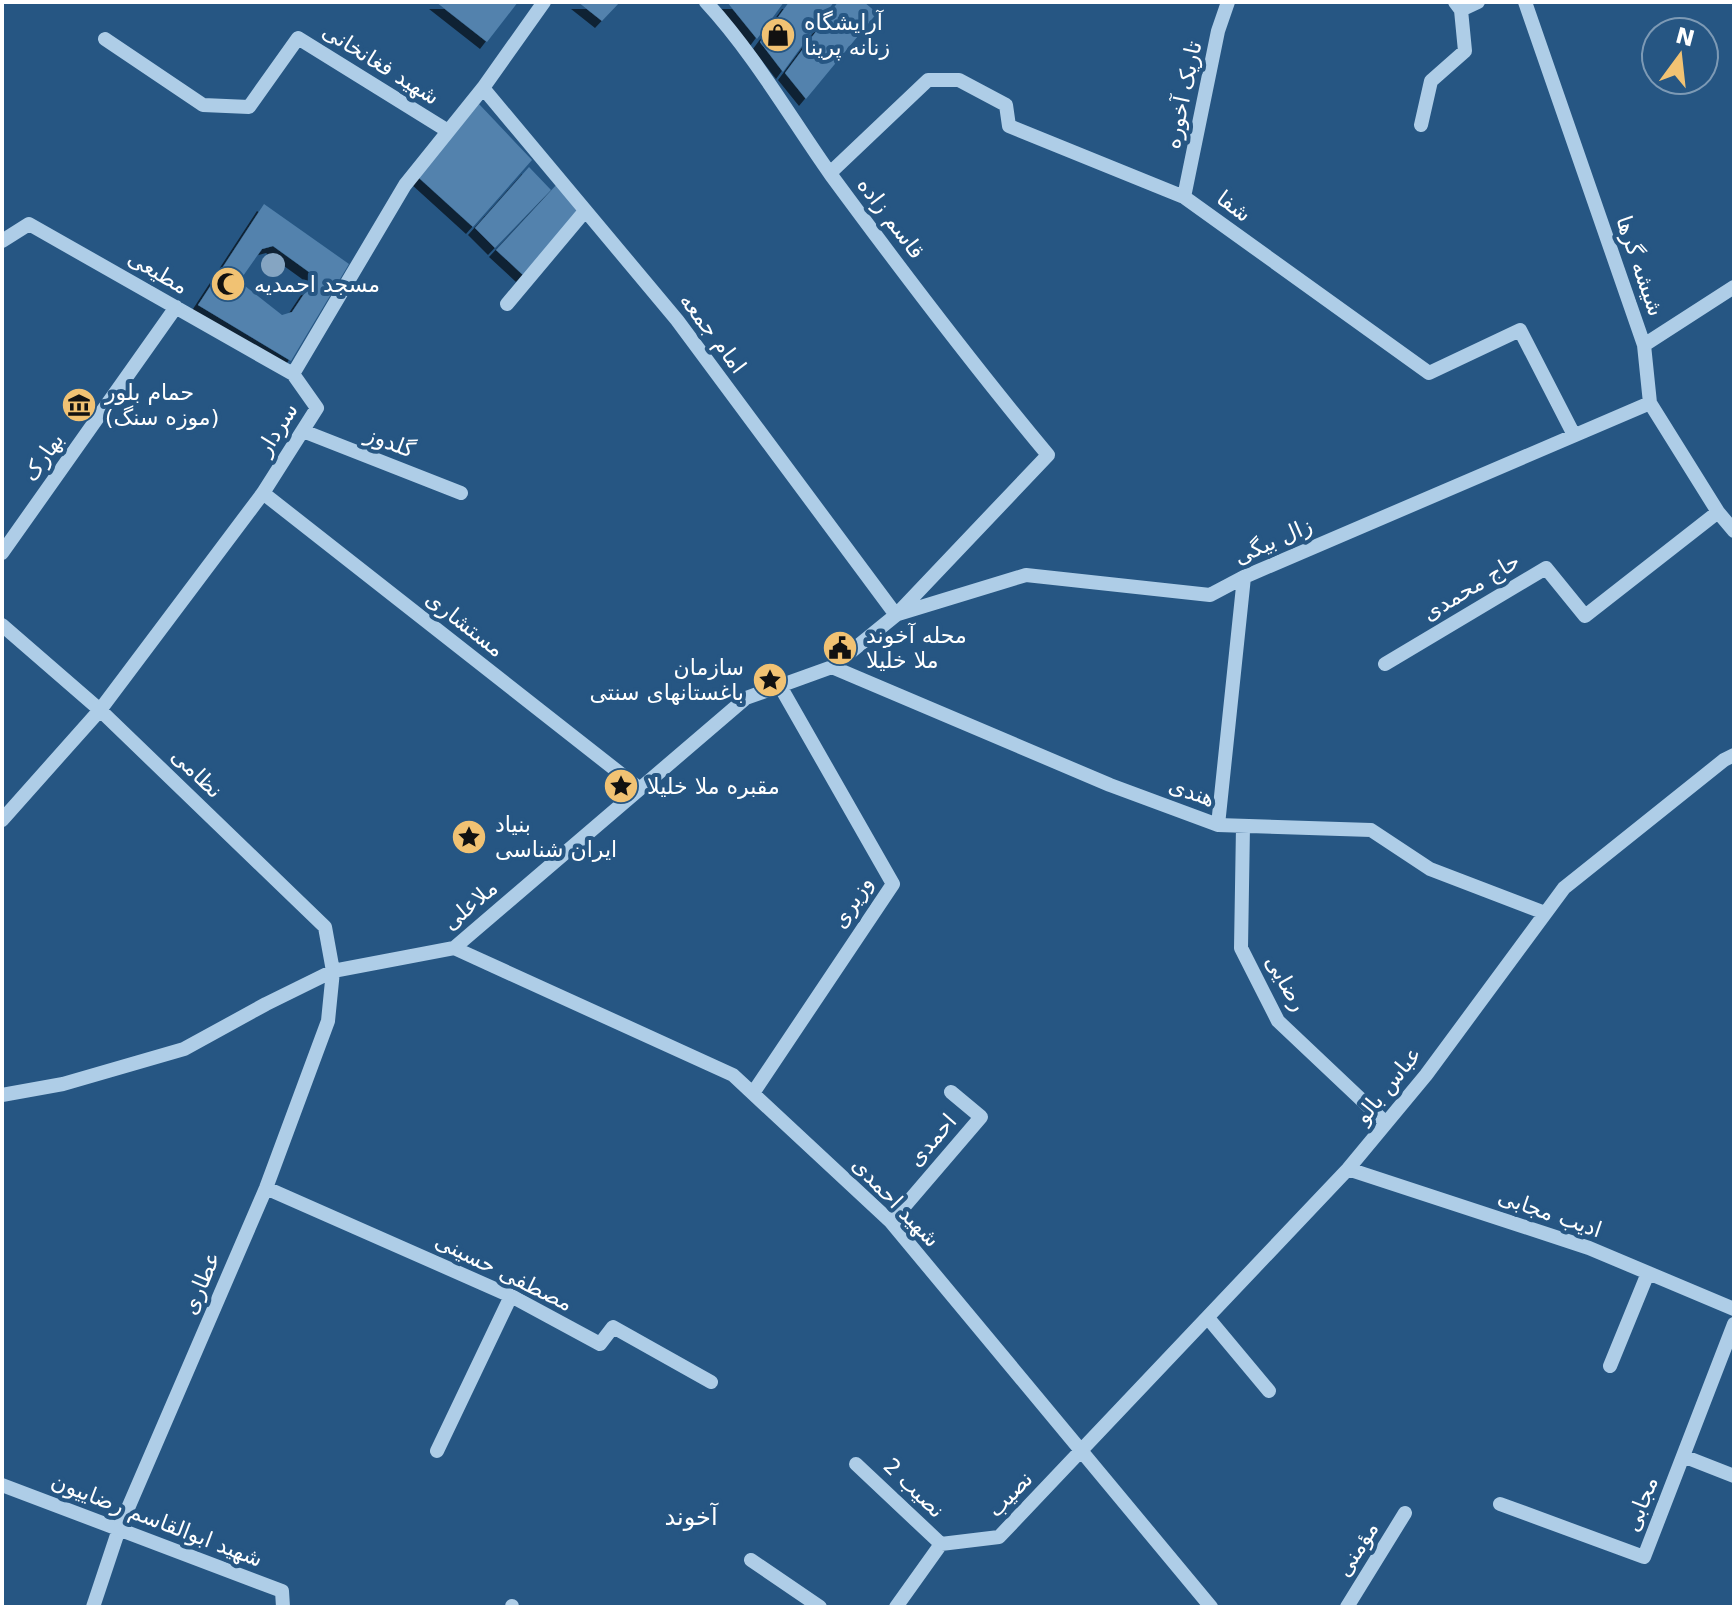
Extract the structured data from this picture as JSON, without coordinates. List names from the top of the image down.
{
  "streets": {
    "street": [
      "شهید فغانخانی",
      "تاریک آخوره",
      "شفا",
      "قاسم زاده",
      "شیشه گرها",
      "مطیعی",
      "امام جمعه",
      "سردار",
      "گلدوز",
      "بهارک",
      "زال بیگی",
      "حاج محمدی",
      "مستشاری",
      "نظامی",
      "هندی",
      "وزیری",
      "ملاعلی",
      "رضایی",
      "عباس بالو",
      "احمدی",
      "شهید احمدی",
      "ادیب مجابی",
      "مصطفی حسینی",
      "عطاری",
      "نصیب 2",
      "نصیب",
      "مجابی",
      "شهید ابوالقاسم رضاییون",
      "مؤمنی"
    ]
  },
  "crossings": [
    ["شهید فغانخانی", "سردار"],
    ["تاریک آخوره", "شفا"],
    ["شفا", "قاسم زاده"],
    ["شفا", "زال بیگی"],
    ["قاسم زاده", "امام جمعه"],
    ["قاسم زاده", "زال بیگی"],
    ["قاسم زاده", "ملاعلی"],
    ["شیشه گرها", "زال بیگی"],
    ["شیشه گرها", "حاج محمدی"],
    ["مطیعی", "سردار"],
    ["مطیعی", "بهارک"],
    ["امام جمعه", "سردار"],
    ["امام جمعه", "زال بیگی"],
    ["امام جمعه", "ملاعلی"],
    ["سردار", "گلدوز"],
    ["سردار", "مستشاری"],
    ["سردار", "نظامی"],
    ["زال بیگی", "ملاعلی"],
    ["مستشاری", "ملاعلی"],
    ["نظامی", "ملاعلی"],
    ["نظامی", "عطاری"],
    ["هندی", "ملاعلی"],
    ["هندی", "رضایی"],
    ["هندی", "عباس بالو"],
    ["وزیری", "ملاعلی"],
    ["وزیری", "شهید احمدی"],
    ["ملاعلی", "شهید احمدی"],
    ["ملاعلی", "عطاری"],
    ["رضایی", "عباس بالو"],
    ["عباس بالو", "شهید احمدی"],
    ["عباس بالو", "ادیب مجابی"],
    ["عباس بالو", "نصیب"],
    ["احمدی", "شهید احمدی"],
    ["شهید احمدی", "نصیب"],
    ["مصطفی حسینی", "عطاری"],
    ["عطاری", "شهید ابوالقاسم رضاییون"],
    ["نصیب 2", "نصیب"]
  ],
  "districts": ["آخوند"],
  "places": {
    "shop": ["آرایشگاه زنانه پرینا"],
    "mosque": ["مسجد احمدیه"],
    "museum": ["حمام بلور (موزه سنگ)"],
    "public building": ["محله آخوند ملا خلیلا"],
    "place": ["سازمان باغستانهای سنتی", "مقبره ملا خلیلا", "بنیاد ایران شناسی"]
  },
  "north": "top"
}
